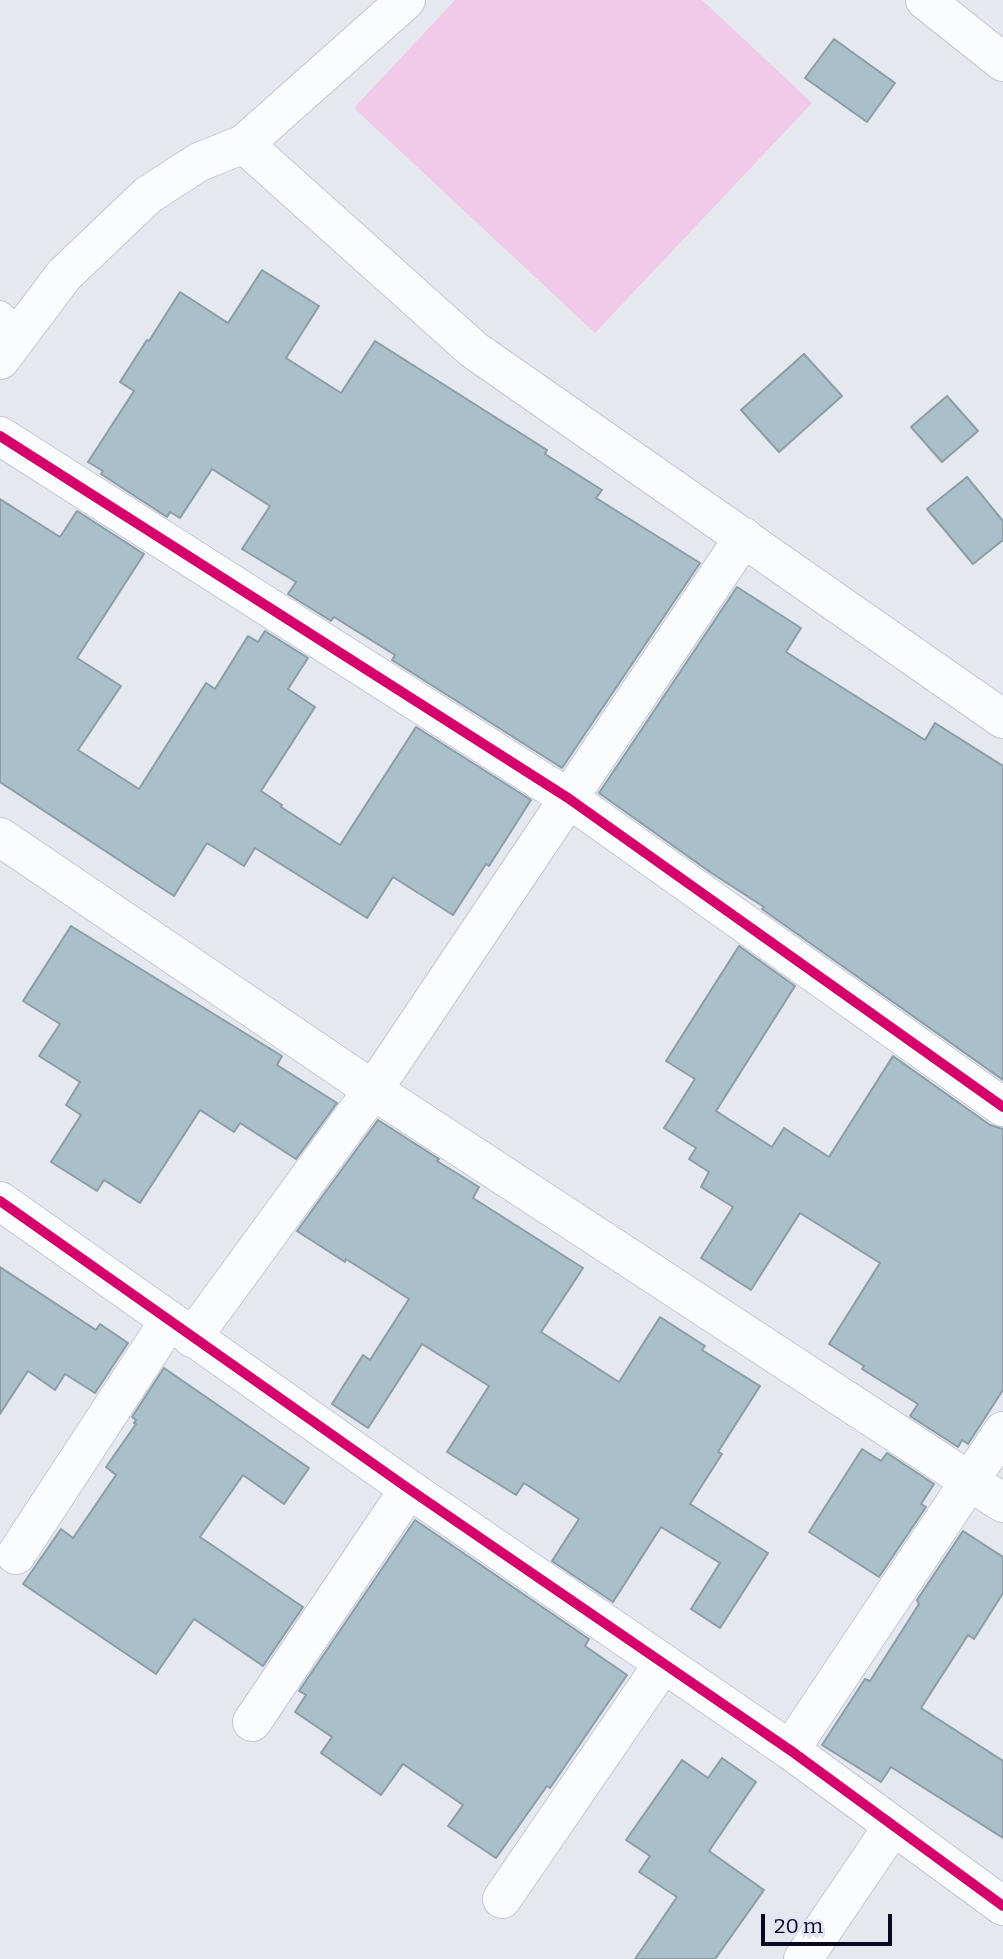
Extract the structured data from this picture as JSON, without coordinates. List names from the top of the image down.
{
  "scale_bar": "20 m"
}
